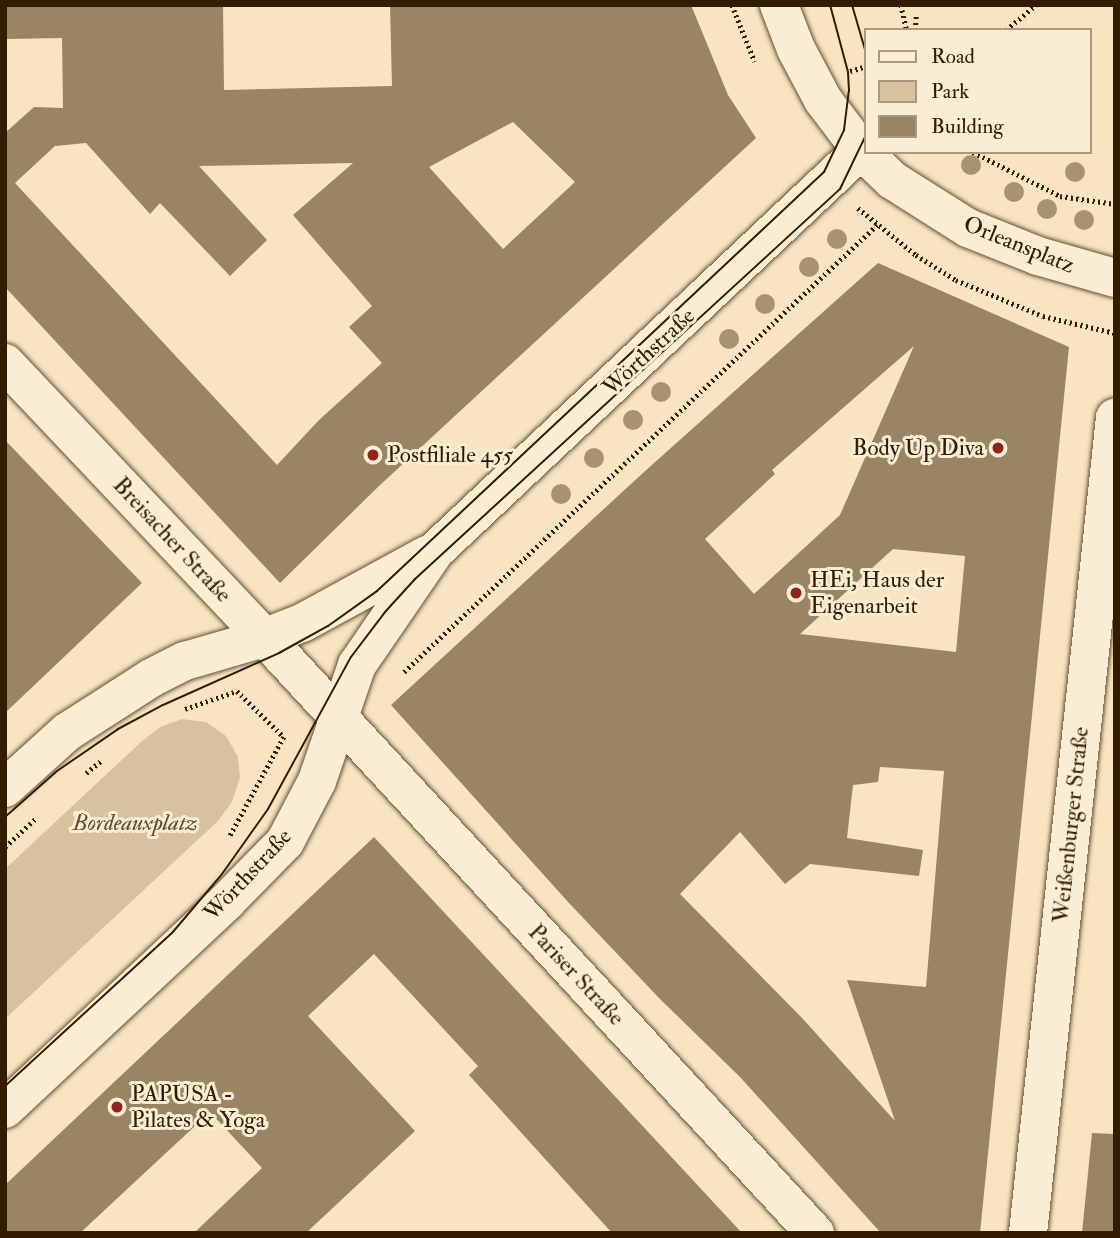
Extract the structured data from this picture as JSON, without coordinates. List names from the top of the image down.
{
  "streets": {
    "street": [
      "Orleansplatz",
      "Wörthstraße",
      "Breisacher Straße",
      "Weißenburger Straße",
      "Pariser Straße"
    ]
  },
  "crossings": [
    ["Orleansplatz", "Wörthstraße"],
    ["Wörthstraße", "Breisacher Straße"],
    ["Wörthstraße", "Pariser Straße"],
    ["Breisacher Straße", "Pariser Straße"]
  ],
  "parks": ["Bordeauxplatz"],
  "places": [
    "Body Up Diva",
    "Postfiliale 455",
    "HEi, Haus der Eigenarbeit",
    "PAPUSA - Pilates & Yoga"
  ],
  "legend": ["Road", "Park", "Building"]
}
